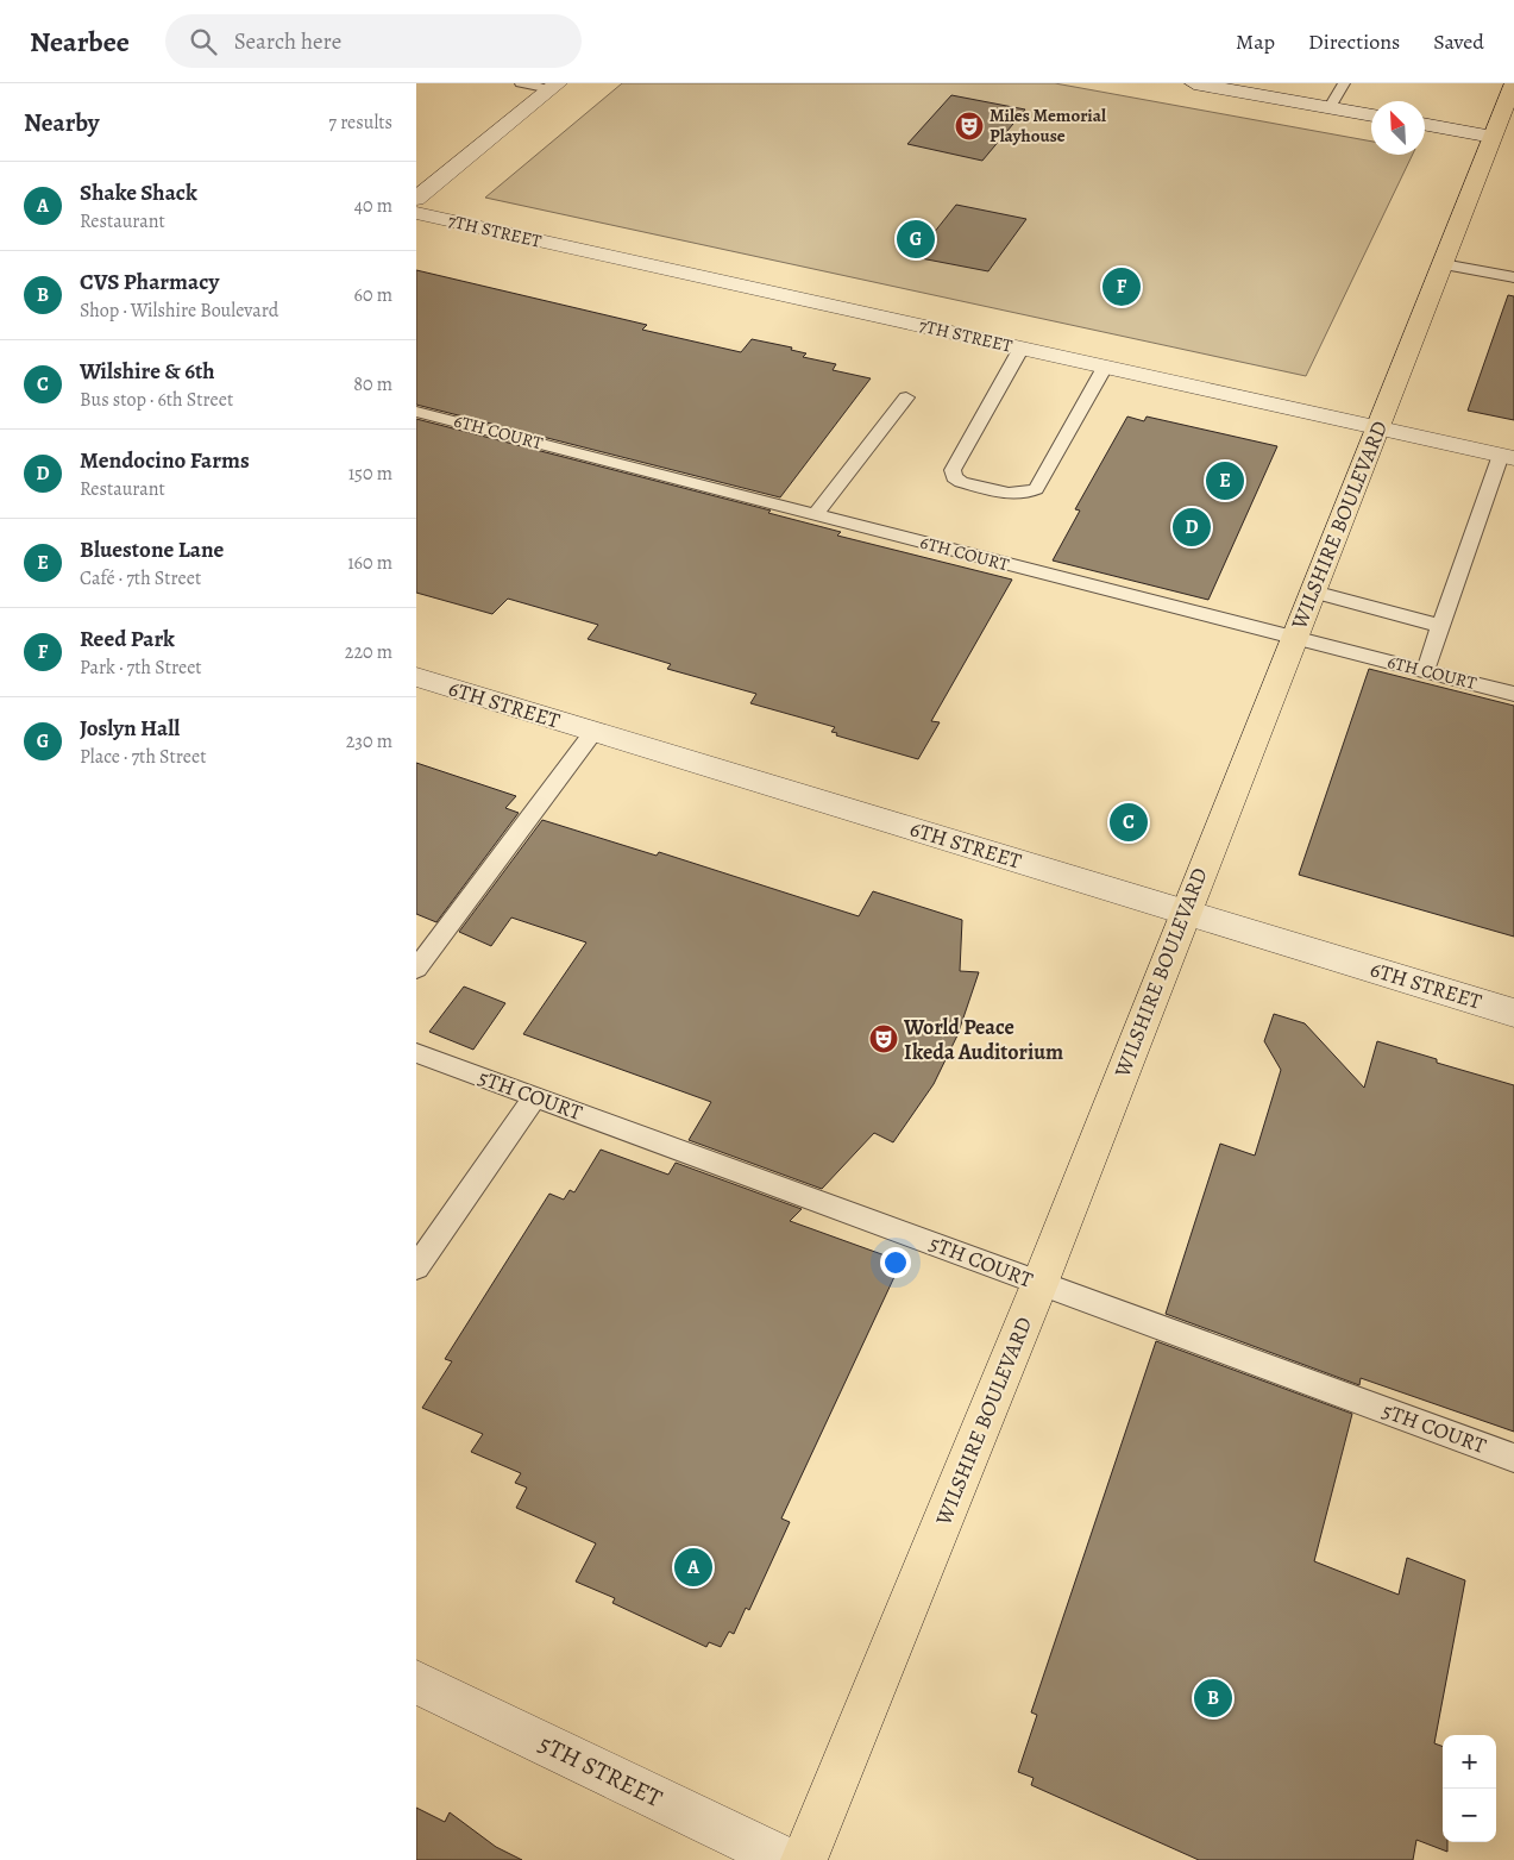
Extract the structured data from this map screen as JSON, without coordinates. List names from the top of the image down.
{
  "streets": {
    "main road": ["WILSHIRE BOULEVARD"],
    "street": ["7TH STREET", "6TH STREET", "5TH STREET"],
    "lane": ["6TH COURT", "5TH COURT"]
  },
  "crossings": [
    ["7TH STREET", "WILSHIRE BOULEVARD"],
    ["6TH COURT", "WILSHIRE BOULEVARD"],
    ["WILSHIRE BOULEVARD", "6TH STREET"],
    ["WILSHIRE BOULEVARD", "5TH COURT"]
  ],
  "places": {
    "theatre": ["Miles Memorial Playhouse", "World Peace Ikeda Auditorium"]
  },
  "north": "top left",
  "page": {
    "header": "Nearbee",
    "search": "Search here",
    "nav": ["Map", "Directions", "Saved"],
    "heading": ["Nearby", "7 results"],
    "list": [
      {
        "mark": "A",
        "name": "Shake Shack",
        "note": "Restaurant",
        "value": "40 m"
      },
      {
        "mark": "B",
        "name": "CVS Pharmacy",
        "note": "Shop · Wilshire Boulevard",
        "value": "60 m"
      },
      {
        "mark": "C",
        "name": "Wilshire & 6th",
        "note": "Bus stop · 6th Street",
        "value": "80 m"
      },
      {
        "mark": "D",
        "name": "Mendocino Farms",
        "note": "Restaurant",
        "value": "150 m"
      },
      {
        "mark": "E",
        "name": "Bluestone Lane",
        "note": "Café · 7th Street",
        "value": "160 m"
      },
      {
        "mark": "F",
        "name": "Reed Park",
        "note": "Park · 7th Street",
        "value": "220 m"
      },
      {
        "mark": "G",
        "name": "Joslyn Hall",
        "note": "Place · 7th Street",
        "value": "230 m"
      }
    ],
    "pins": [
      "G",
      "F",
      "E",
      "D",
      "C",
      "A",
      "B"
    ],
    "map_buttons": ["+", "−"]
  }
}
